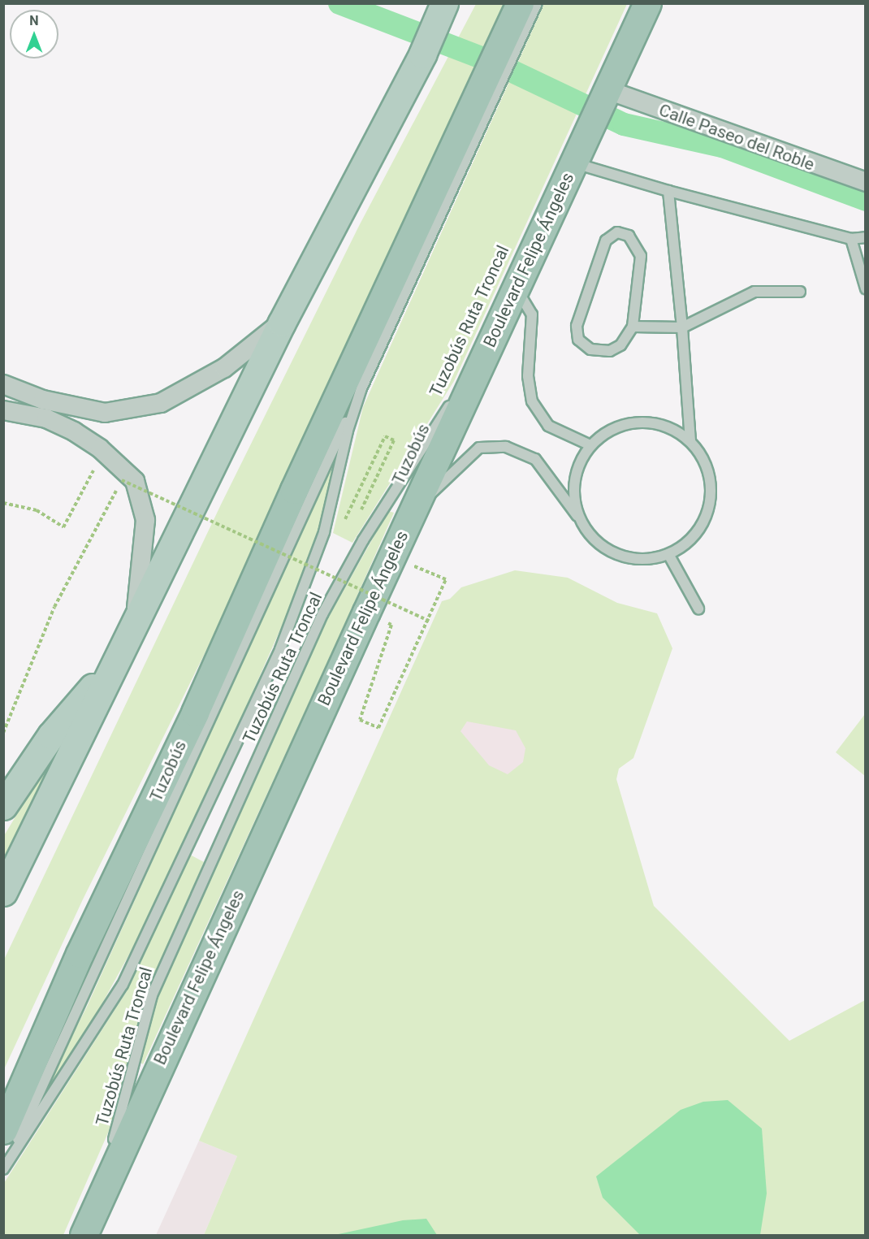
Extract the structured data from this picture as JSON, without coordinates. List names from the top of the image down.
{
  "streets": {
    "highway": ["Boulevard Felipe Ángeles"],
    "street": ["Calle Paseo del Roble"],
    "lane": ["Tuzobús Ruta Troncal", "Tuzobús"]
  },
  "crossings": [
    ["Calle Paseo del Roble", "Boulevard Felipe Ángeles"],
    ["Boulevard Felipe Ángeles", "Tuzobús Ruta Troncal"],
    ["Tuzobús Ruta Troncal", "Tuzobús"]
  ],
  "north": "top"
}
